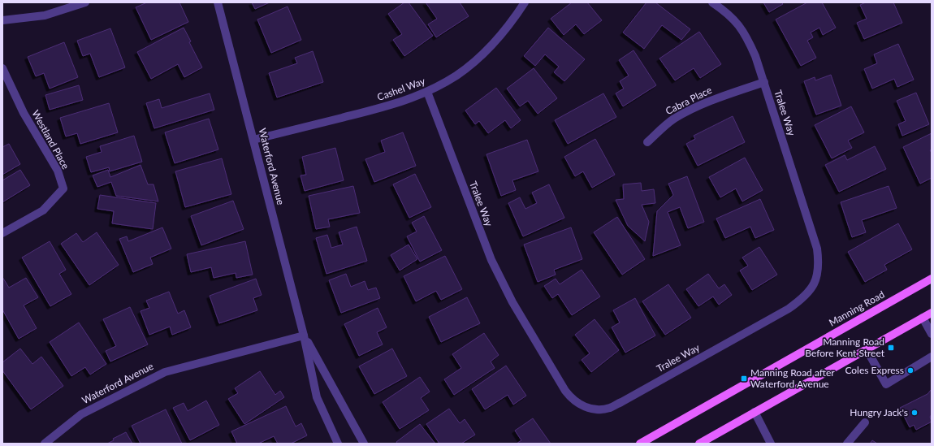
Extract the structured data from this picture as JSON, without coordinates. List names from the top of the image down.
{
  "streets": {
    "main road": ["Manning Road"],
    "street": [
      "Cashel Way",
      "Cabra Place",
      "Tralee Way",
      "Westland Place",
      "Waterford Avenue"
    ]
  },
  "crossings": [
    ["Cashel Way", "Tralee Way"],
    ["Cashel Way", "Waterford Avenue"],
    ["Cabra Place", "Tralee Way"]
  ],
  "places": {
    "transit": ["Manning Road Before Kent Street", "Manning Road after Waterford Avenue"],
    "other": ["Coles Express", "Hungry Jack's"]
  }
}
